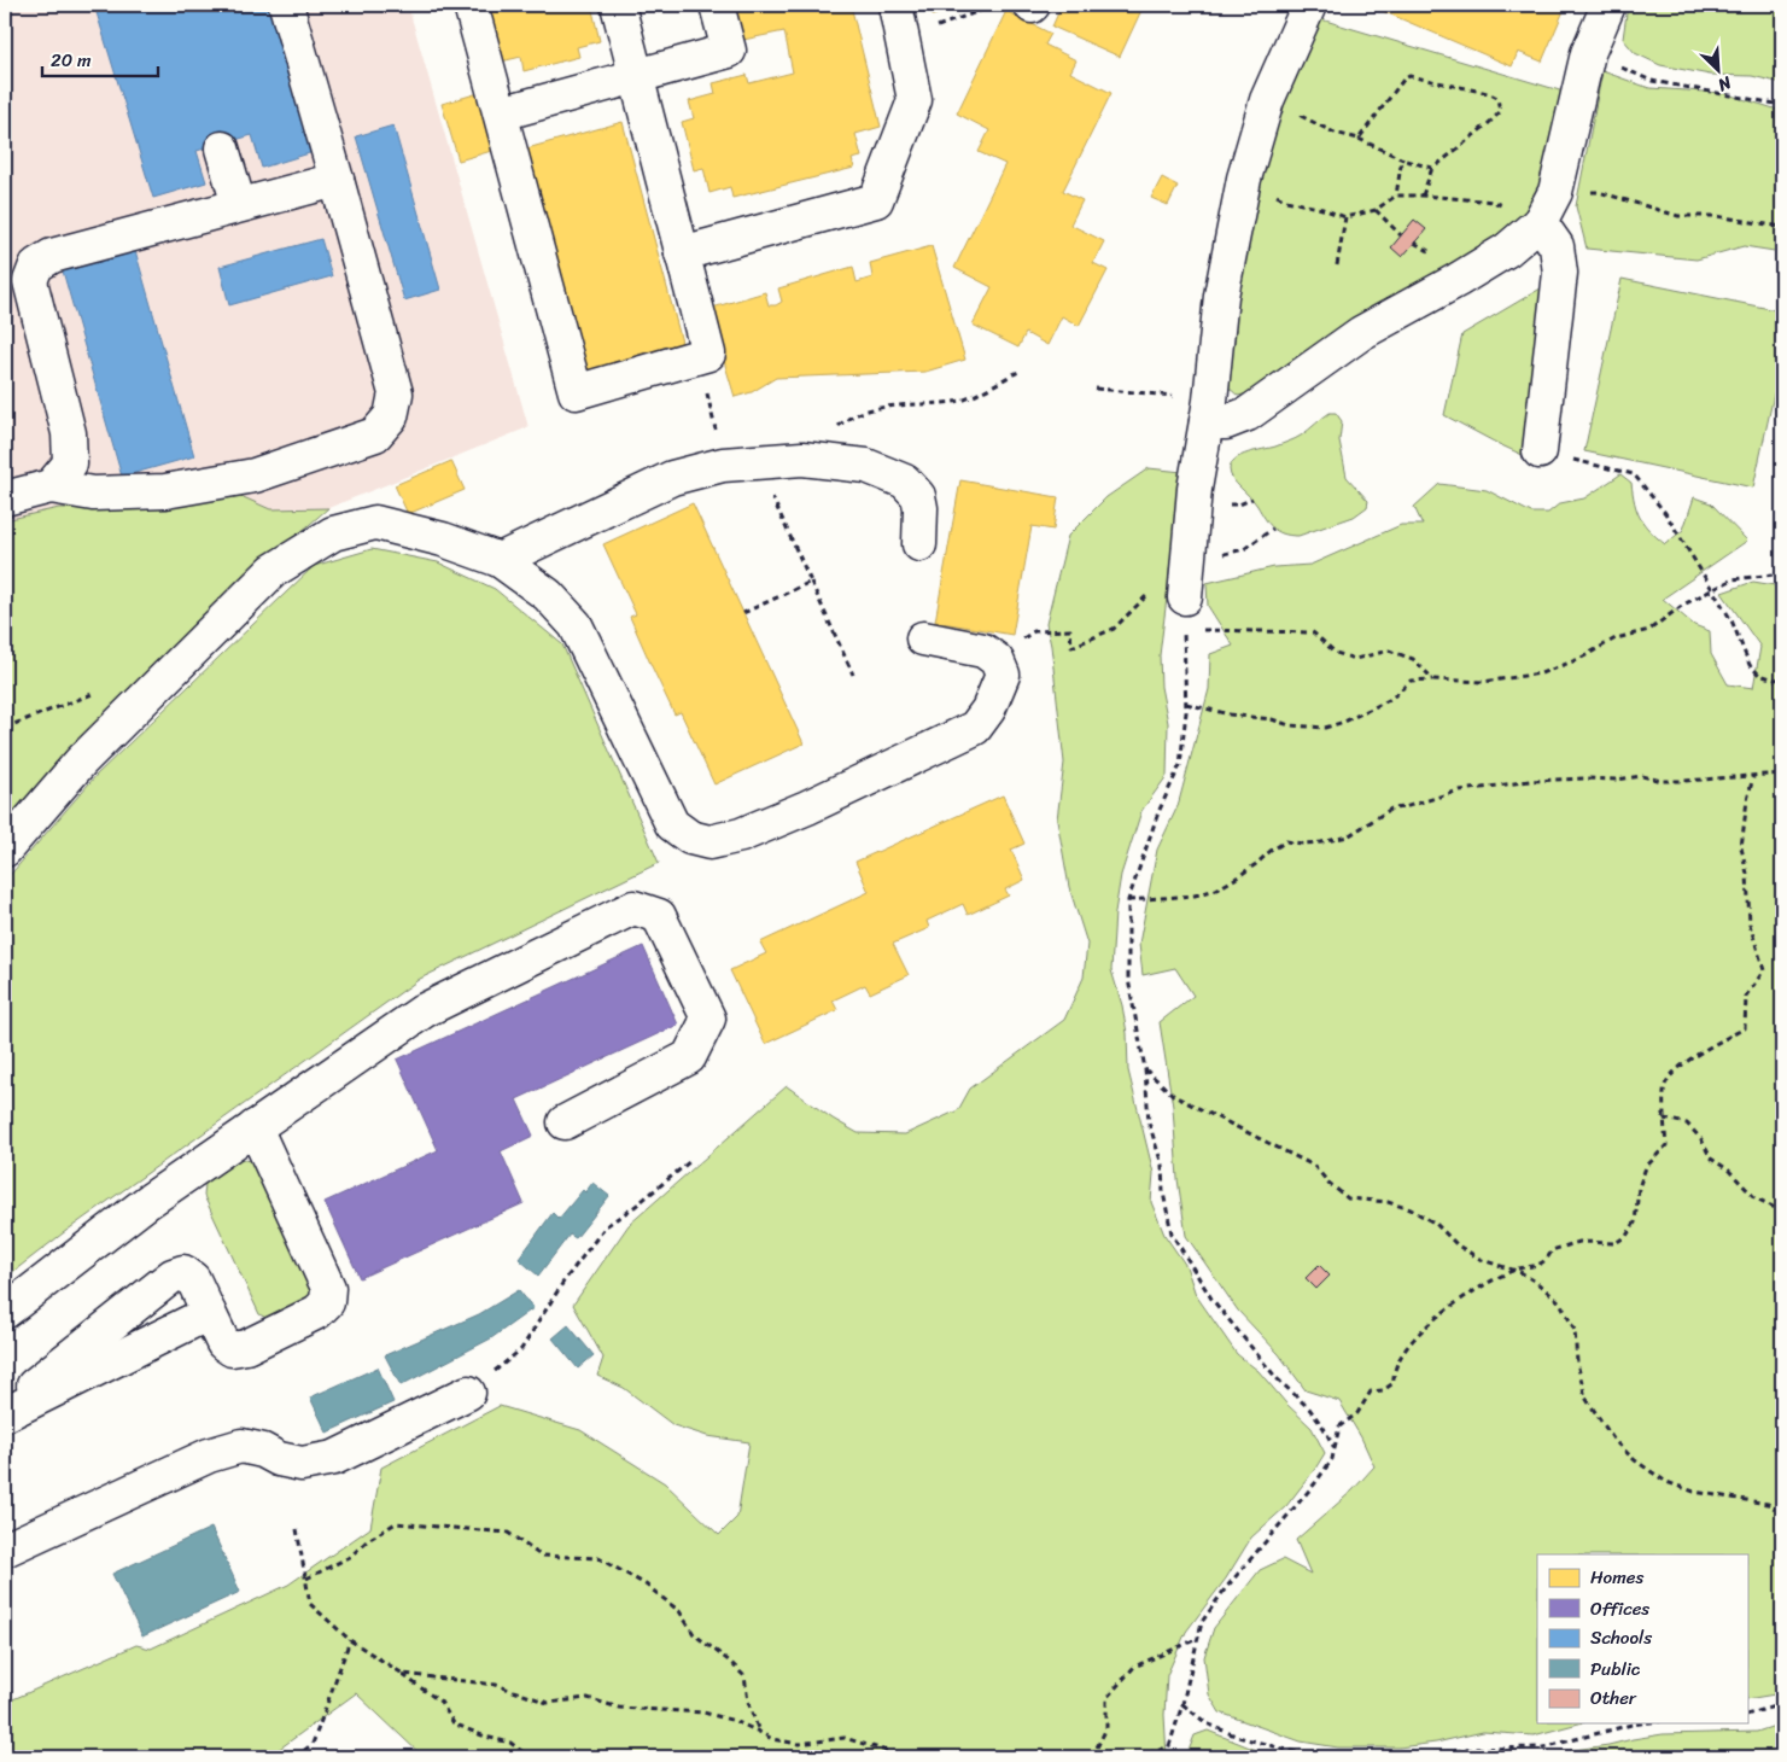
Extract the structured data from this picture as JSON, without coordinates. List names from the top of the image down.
{
  "legend": [
    "Homes",
    "Offices",
    "Schools",
    "Public",
    "Other"
  ],
  "scale_bar": "20 m",
  "north": "bottom right"
}
